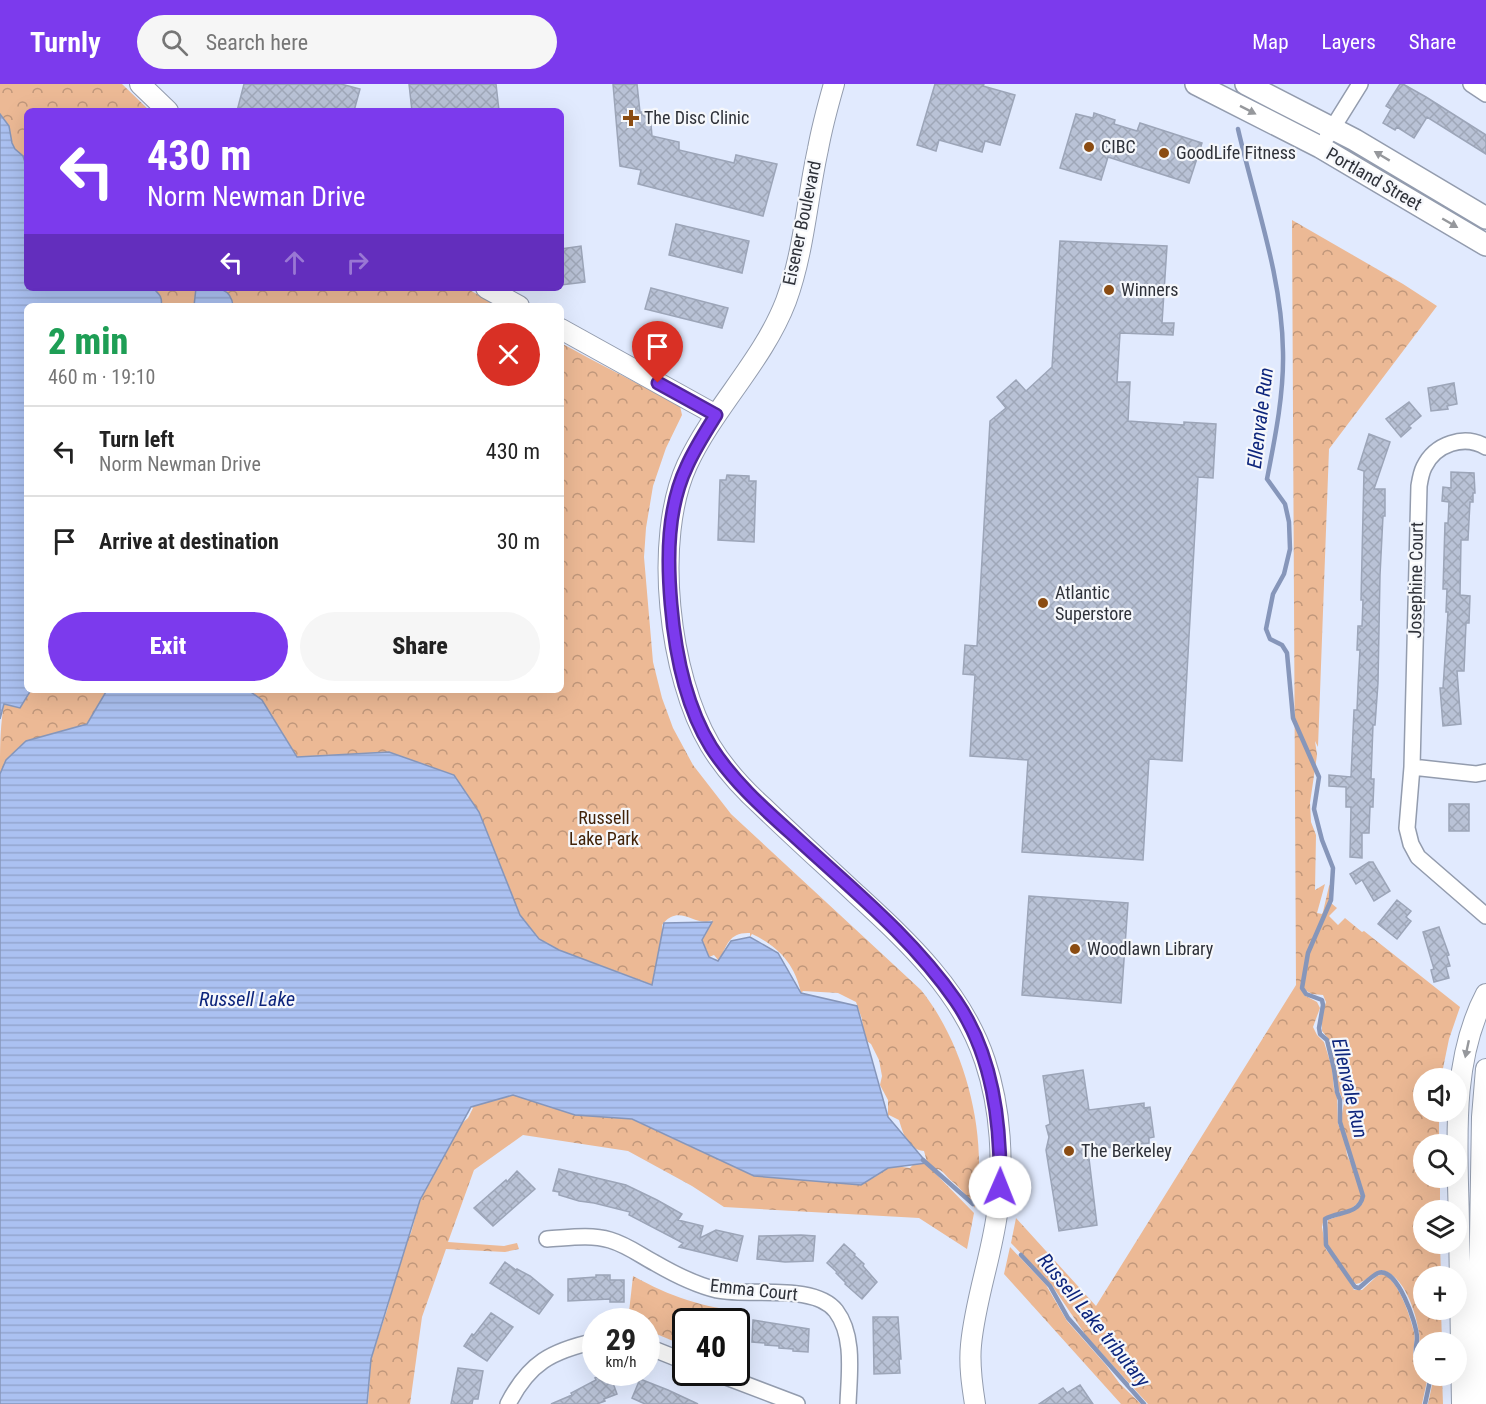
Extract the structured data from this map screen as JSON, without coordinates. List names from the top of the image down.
{
  "streets": {
    "main road": ["Portland Street"],
    "street": ["Eisener Boulevard", "Josephine Court", "Emma Court"]
  },
  "water": ["Ellenvale Run", "Russell Lake", "Russell Lake tributary"],
  "parks": ["Russell Lake Park"],
  "places": {
    "health": ["The Disc Clinic"],
    "other": [
      "CIBC",
      "GoodLife Fitness",
      "Winners",
      "Atlantic Superstore",
      "Woodlawn Library",
      "The Berkeley"
    ]
  },
  "page": {
    "header": "Turnly",
    "search": "Search here",
    "nav": ["Map", "Layers", "Share"],
    "turn": ["430 m", "Norm Newman Drive"],
    "heading": ["2 min", "460 m · 19:10"],
    "list": [
      {
        "name": "Turn left",
        "note": "Norm Newman Drive",
        "value": "430 m"
      },
      {
        "name": "Arrive at destination",
        "value": "30 m"
      }
    ],
    "buttons": ["Exit", "Share"],
    "map_buttons": ["+", "−"],
    "speed": "29 km/h",
    "limit": "40"
  }
}
